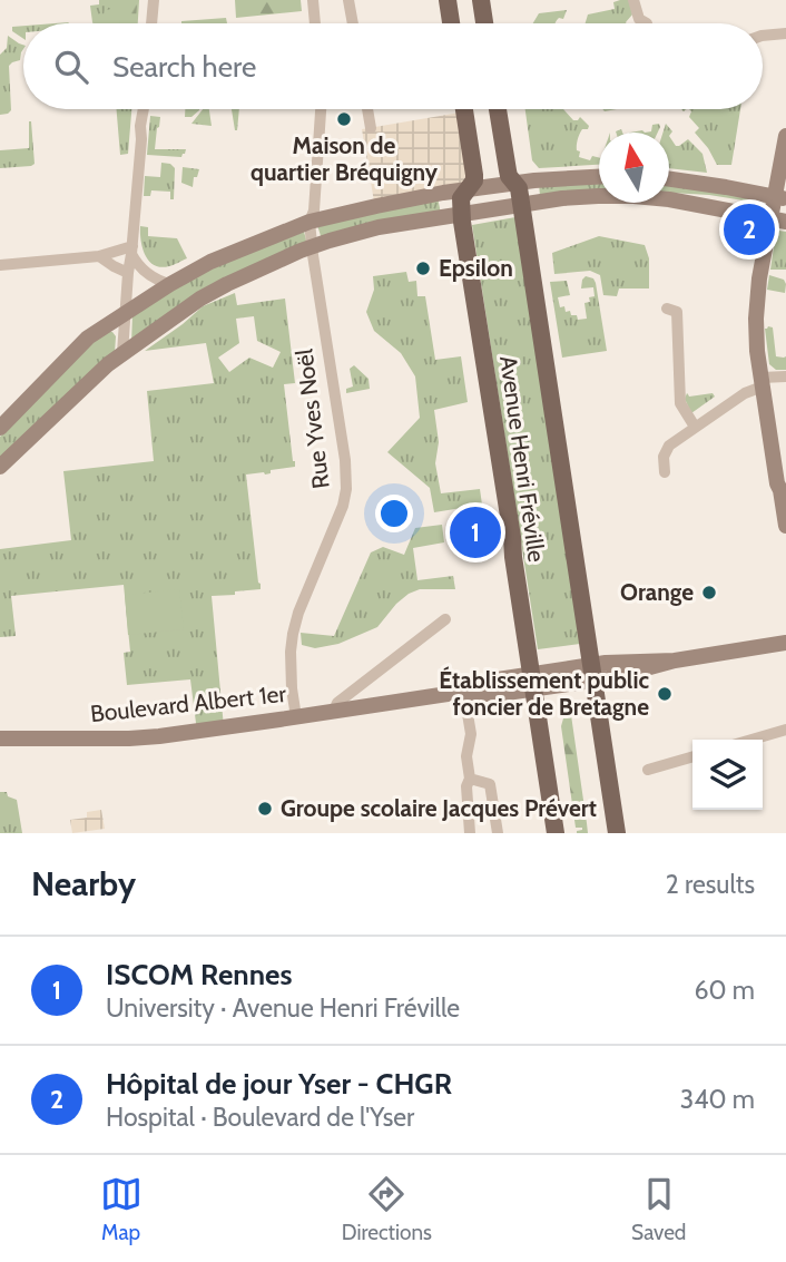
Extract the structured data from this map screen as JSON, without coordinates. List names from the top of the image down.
{
  "streets": {
    "main road": ["Avenue Henri Fréville", "Boulevard Albert 1er"],
    "street": ["Rue Yves Noël"]
  },
  "crossings": [
    ["Rue Yves Noël", "Boulevard Albert 1er"],
    ["Avenue Henri Fréville", "Boulevard Albert 1er"]
  ],
  "places": [
    "Maison de quartier Bréquigny",
    "Epsilon",
    "Orange",
    "Établissement public foncier de Bretagne",
    "Groupe scolaire Jacques Prévert"
  ],
  "north": "top",
  "page": {
    "search": "Search here",
    "pins": ["2", "1"],
    "heading": ["Nearby", "2 results"],
    "list": [
      {
        "mark": "1",
        "name": "ISCOM Rennes",
        "note": "University · Avenue Henri Fréville",
        "value": "60 m"
      },
      {
        "mark": "2",
        "name": "Hôpital de jour Yser - CHGR",
        "note": "Hospital · Boulevard de l'Yser",
        "value": "340 m"
      }
    ],
    "nav": ["Map", "Directions", "Saved"]
  }
}
